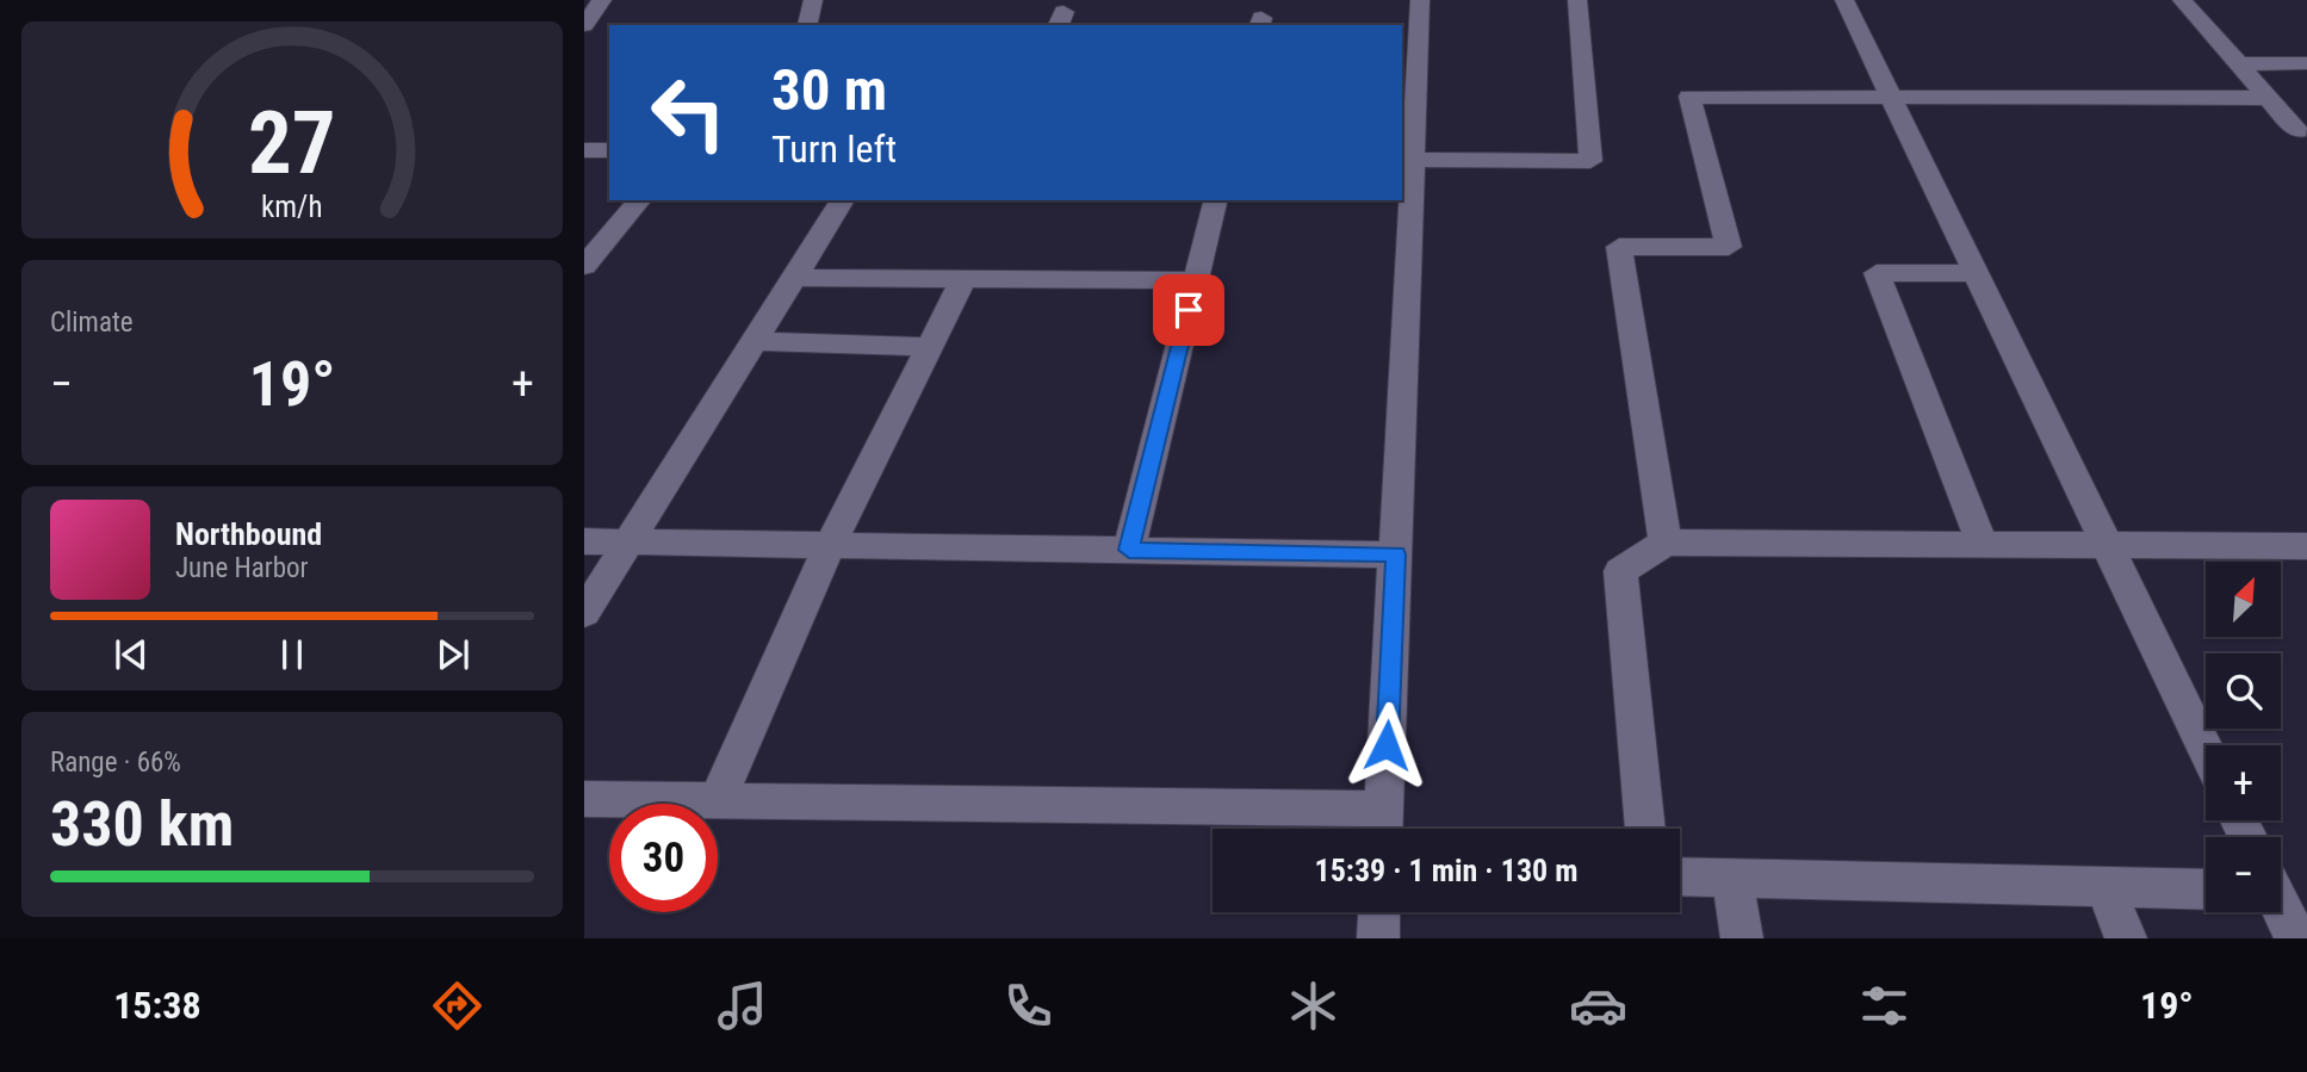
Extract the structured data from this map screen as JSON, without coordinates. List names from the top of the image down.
{
  "north": "top right",
  "page": {
    "turn": ["30 m", "Turn left"],
    "tile": [
      "Climate",
      ["Range · 66%", "330 km"]
    ],
    "heat": ["−", "19°", "+"],
    "song": ["Northbound", "June Harbor"],
    "map_buttons": ["+", "−"],
    "limit": "30",
    "trip": "15:39 · 1 min · 130 m",
    "tabs": ["15:38", "19°"],
    "gauge": ["27", "km/h"]
  }
}
